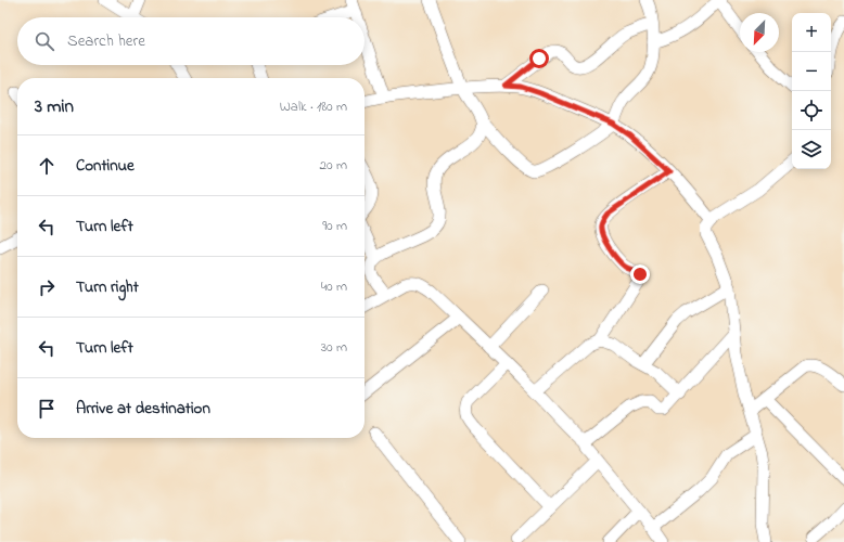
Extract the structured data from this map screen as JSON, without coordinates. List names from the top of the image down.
{
  "north": "bottom left",
  "page": {
    "map_buttons": ["+", "−"],
    "search": "Search here",
    "heading": ["3 min", "Walk · 180 m"],
    "list": [
      ["Continue", "20 m"],
      ["Turn left", "90 m"],
      ["Turn right", "40 m"],
      ["Turn left", "30 m"],
      "Arrive at destination"
    ]
  }
}
